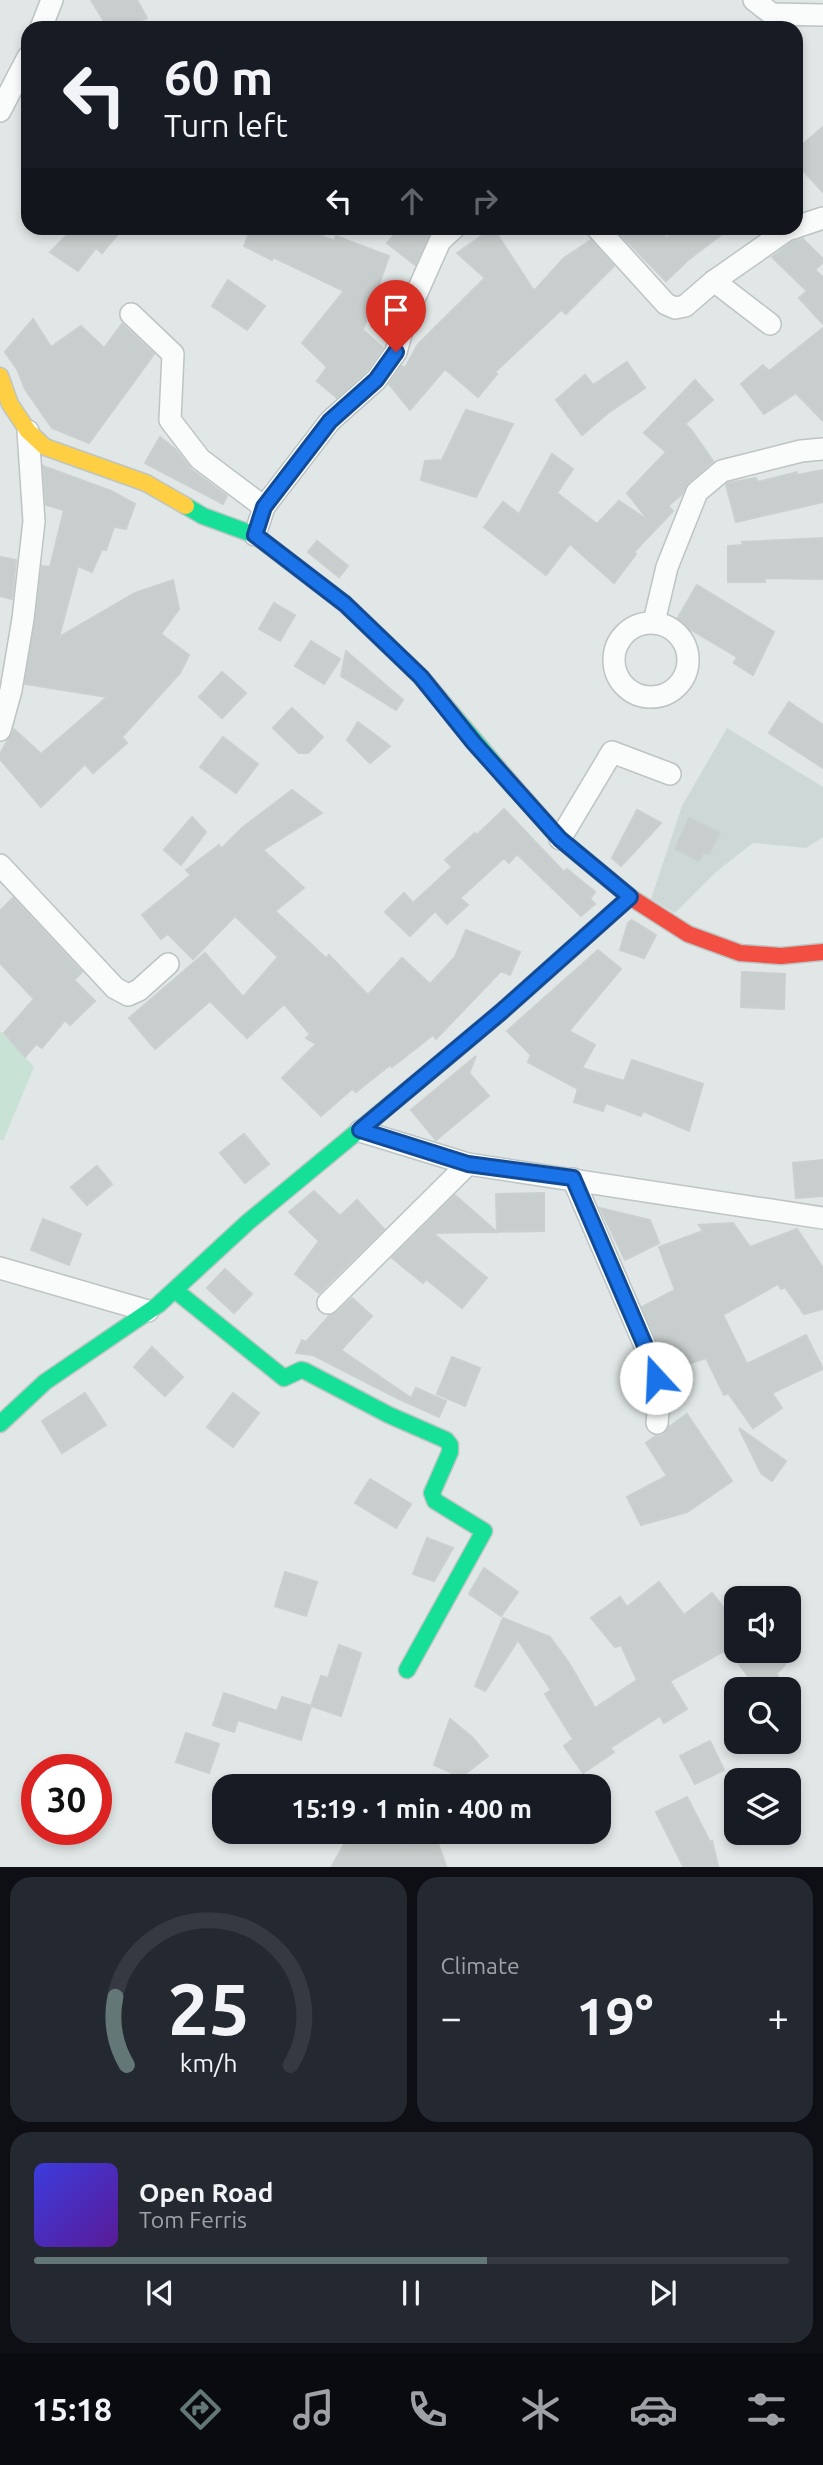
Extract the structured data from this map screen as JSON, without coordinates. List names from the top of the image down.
{
  "page": {
    "turn": ["60 m", "Turn left"],
    "limit": "30",
    "trip": "15:19 · 1 min · 400 m",
    "tile": "Climate",
    "heat": ["−", "19°", "+"],
    "song": ["Open Road", "Tom Ferris"],
    "tabs": "15:18",
    "gauge": ["25", "km/h"]
  }
}
